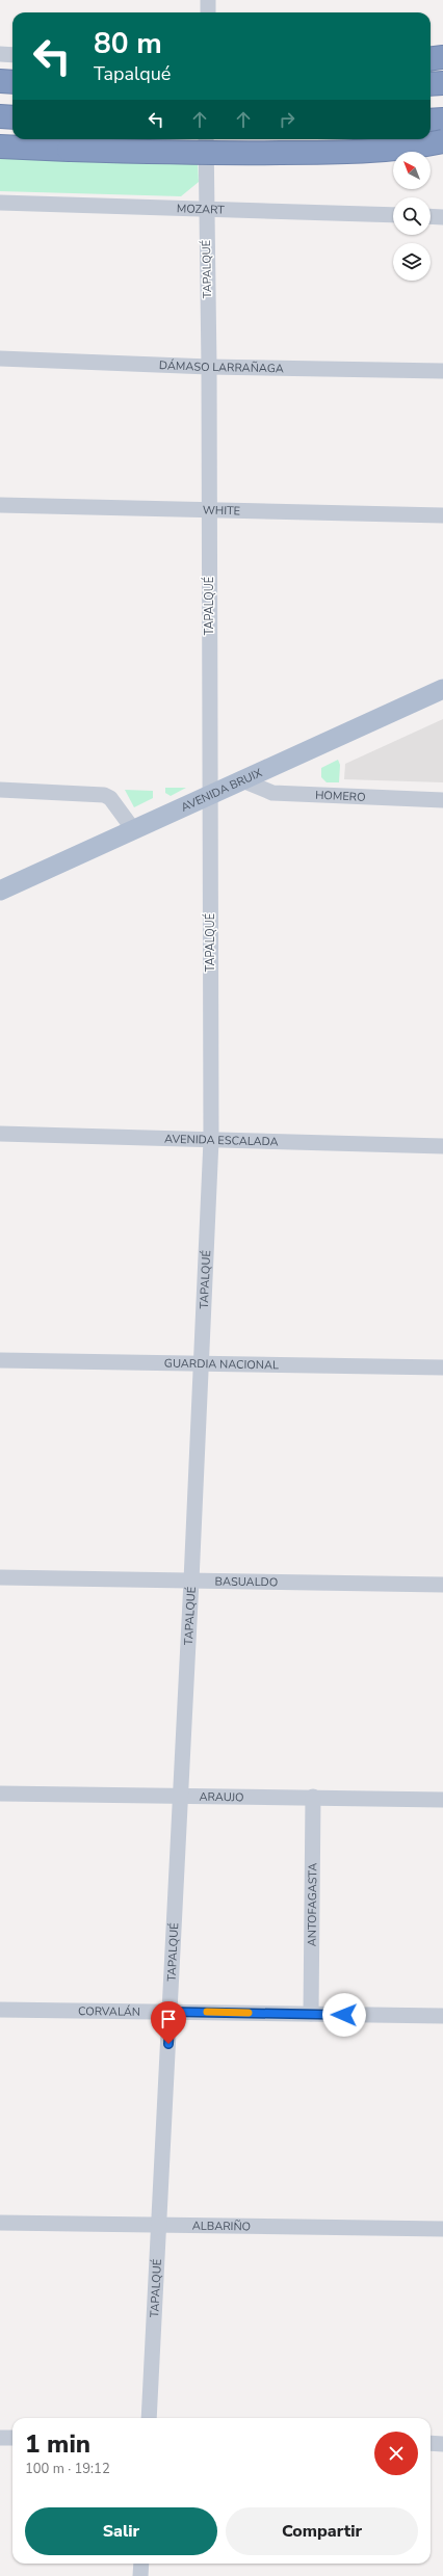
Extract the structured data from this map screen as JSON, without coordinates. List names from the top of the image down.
{
  "streets": {
    "main road": ["AVENIDA BRUIX"],
    "street": [
      "MOZART",
      "TAPALQUÉ",
      "DÁMASO LARRAÑAGA",
      "WHITE",
      "HOMERO",
      "AVENIDA ESCALADA",
      "GUARDIA NACIONAL",
      "BASUALDO",
      "ARAUJO",
      "ANTOFAGASTA",
      "CORVALÁN",
      "ALBARIÑO"
    ]
  },
  "crossings": [
    ["MOZART", "TAPALQUÉ"],
    ["TAPALQUÉ", "DÁMASO LARRAÑAGA"],
    ["TAPALQUÉ", "WHITE"],
    ["TAPALQUÉ", "AVENIDA BRUIX"],
    ["TAPALQUÉ", "AVENIDA ESCALADA"],
    ["TAPALQUÉ", "GUARDIA NACIONAL"],
    ["TAPALQUÉ", "BASUALDO"],
    ["TAPALQUÉ", "ARAUJO"],
    ["TAPALQUÉ", "CORVALÁN"],
    ["TAPALQUÉ", "ALBARIÑO"],
    ["AVENIDA BRUIX", "HOMERO"],
    ["ARAUJO", "ANTOFAGASTA"],
    ["ANTOFAGASTA", "CORVALÁN"]
  ],
  "north": "top left",
  "page": {
    "turn": ["80 m", "Tapalqué"],
    "heading": ["1 min", "100 m · 19:12"],
    "buttons": ["Salir", "Compartir"]
  }
}
